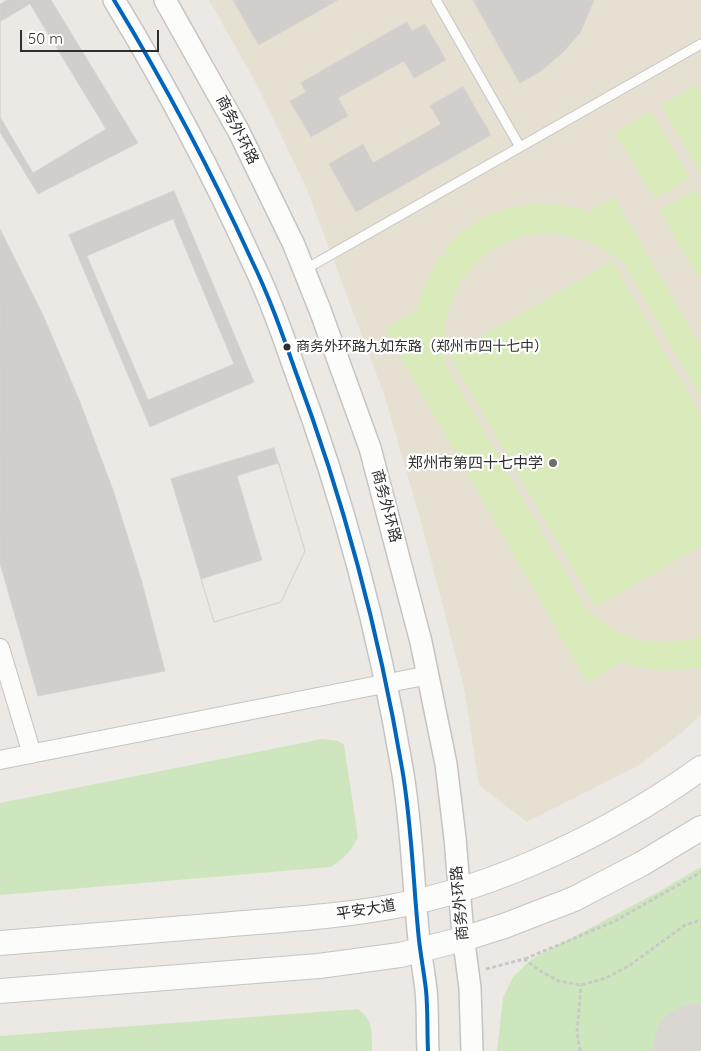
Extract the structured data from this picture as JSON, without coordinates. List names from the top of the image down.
{
  "streets": {
    "main road": ["平安大道"],
    "street": ["商务外环路"]
  },
  "crossings": [
    ["商务外环路", "平安大道"]
  ],
  "places": ["商务外环路九如东路（郑州市四十七中）", "郑州市第四十七中学"],
  "scale_bar": "50 m"
}
